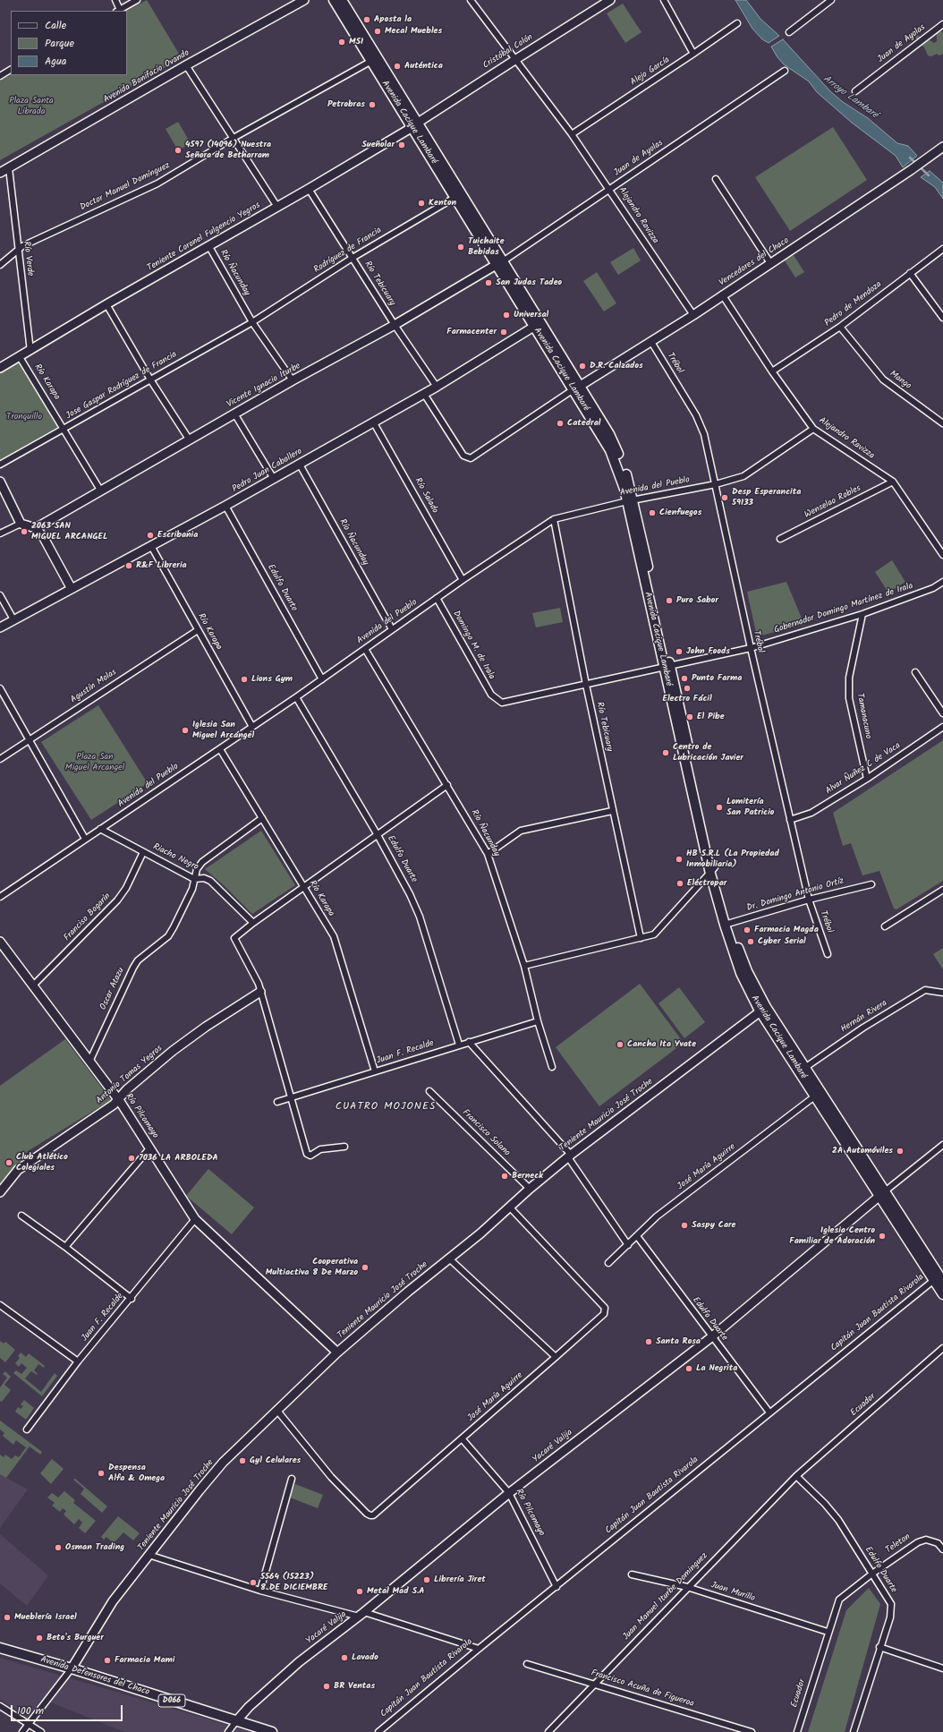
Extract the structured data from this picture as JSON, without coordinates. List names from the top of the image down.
{
  "streets": {
    "main road": ["Avenida Cacique Lambaré", "Avenida Defensores del Chaco", "D066"],
    "street": [
      "Juan de Ayolas",
      "Cristóbal Colón",
      "Alejo García",
      "Avenida Bonifacio Ovando",
      "Doctor Manuel Domínguez",
      "Alejandro Ravizza",
      "Teniente Coronel Fulgencio Yegros",
      "Rodríguez de Francia",
      "Río Verde",
      "Vencedores del Chaco",
      "Río Ñacunday",
      "Río Tebicuary",
      "Pedro de Mendoza",
      "Trébol",
      "Mango",
      "Río Karapa",
      "Jose Gaspar Rodríguez de Francia",
      "Vicente Ignacio Iturbe",
      "Pedro Juan Caballero",
      "Avenida del Pueblo",
      "Río Salado",
      "Wenselao Robles",
      "Edulfo Duarte",
      "Gobernador Domingo Martínez de Irala",
      "Domingo M. de Irala",
      "Agustín Molas",
      "Tamanacuno",
      "Alvar Ñuñez C de Vaca",
      "Riacho Negro",
      "Dr. Domingo Antonio Ortíz",
      "Franciso Bogarín",
      "Oscar Atazu",
      "Hernán Rivera",
      "Juan F. Recalde",
      "Antonio Tomas Yegros",
      "Teniente Mauricio José Troche",
      "Río Pilcomayo",
      "Francisco Solano",
      "José María Aguirre",
      "Capitán Juan Bautista Rivarola",
      "Ecuador",
      "Yacaré Valija",
      "Teleton",
      "Juan Murillo",
      "Juan Manuel Iturbe Dominguez",
      "Francisco Acuña de Figueroa"
    ]
  },
  "crossings": [
    ["Juan de Ayolas", "Avenida Cacique Lambaré"],
    ["Juan de Ayolas", "Alejandro Ravizza"],
    ["Juan de Ayolas", "Vicente Ignacio Iturbe"],
    ["Cristóbal Colón", "Avenida Cacique Lambaré"],
    ["Cristóbal Colón", "Alejandro Ravizza"],
    ["Cristóbal Colón", "Teniente Coronel Fulgencio Yegros"],
    ["Alejo García", "Alejandro Ravizza"],
    ["Avenida Bonifacio Ovando", "Río Verde"],
    ["Avenida Cacique Lambaré", "Doctor Manuel Domínguez"],
    ["Avenida Cacique Lambaré", "Teniente Coronel Fulgencio Yegros"],
    ["Avenida Cacique Lambaré", "Rodríguez de Francia"],
    ["Avenida Cacique Lambaré", "Vencedores del Chaco"],
    ["Avenida Cacique Lambaré", "Vicente Ignacio Iturbe"],
    ["Avenida Cacique Lambaré", "Pedro Juan Caballero"],
    ["Avenida Cacique Lambaré", "Avenida del Pueblo"],
    ["Avenida Cacique Lambaré", "Gobernador Domingo Martínez de Irala"],
    ["Avenida Cacique Lambaré", "Dr. Domingo Antonio Ortíz"],
    ["Avenida Cacique Lambaré", "Hernán Rivera"],
    ["Avenida Cacique Lambaré", "Teniente Mauricio José Troche"],
    ["Avenida Cacique Lambaré", "José María Aguirre"],
    ["Avenida Cacique Lambaré", "Capitán Juan Bautista Rivarola"],
    ["Avenida Cacique Lambaré", "Yacaré Valija"],
    ["Doctor Manuel Domínguez", "Río Verde"],
    ["Alejandro Ravizza", "Vencedores del Chaco"],
    ["Alejandro Ravizza", "Pedro de Mendoza"],
    ["Alejandro Ravizza", "Avenida del Pueblo"],
    ["Alejandro Ravizza", "Wenselao Robles"],
    ["Teniente Coronel Fulgencio Yegros", "Río Verde"],
    ["Teniente Coronel Fulgencio Yegros", "Río Ñacunday"],
    ["Teniente Coronel Fulgencio Yegros", "Río Tebicuary"],
    ["Teniente Coronel Fulgencio Yegros", "Río Karapa"],
    ["Rodríguez de Francia", "Río Ñacunday"],
    ["Rodríguez de Francia", "Río Tebicuary"],
    ["Rodríguez de Francia", "Jose Gaspar Rodríguez de Francia"],
    ["Vencedores del Chaco", "Trébol"],
    ["Río Ñacunday", "Jose Gaspar Rodríguez de Francia"],
    ["Río Ñacunday", "Vicente Ignacio Iturbe"],
    ["Río Ñacunday", "Pedro Juan Caballero"],
    ["Río Ñacunday", "Avenida del Pueblo"],
    ["Río Ñacunday", "Juan F. Recalde"],
    ["Río Tebicuary", "Vicente Ignacio Iturbe"],
    ["Río Tebicuary", "Pedro Juan Caballero"],
    ["Río Tebicuary", "Avenida del Pueblo"],
    ["Río Tebicuary", "Gobernador Domingo Martínez de Irala"],
    ["Pedro de Mendoza", "Mango"],
    ["Trébol", "Avenida del Pueblo"],
    ["Trébol", "Gobernador Domingo Martínez de Irala"],
    ["Trébol", "Alvar Ñuñez C de Vaca"],
    ["Trébol", "Dr. Domingo Antonio Ortíz"],
    ["Río Karapa", "Jose Gaspar Rodríguez de Francia"],
    ["Río Karapa", "Vicente Ignacio Iturbe"],
    ["Río Karapa", "Pedro Juan Caballero"],
    ["Río Karapa", "Avenida del Pueblo"],
    ["Río Karapa", "Agustín Molas"],
    ["Río Karapa", "Oscar Atazu"],
    ["Río Karapa", "Juan F. Recalde"],
    ["Pedro Juan Caballero", "Río Salado"],
    ["Pedro Juan Caballero", "Edulfo Duarte"],
    ["Avenida del Pueblo", "Río Salado"],
    ["Avenida del Pueblo", "Edulfo Duarte"],
    ["Avenida del Pueblo", "Domingo M. de Irala"],
    ["Avenida del Pueblo", "Riacho Negro"],
    ["Edulfo Duarte", "Juan F. Recalde"],
    ["Edulfo Duarte", "José María Aguirre"],
    ["Edulfo Duarte", "Capitán Juan Bautista Rivarola"],
    ["Edulfo Duarte", "Ecuador"],
    ["Edulfo Duarte", "Yacaré Valija"],
    ["Edulfo Duarte", "Teleton"],
    ["Edulfo Duarte", "Juan Manuel Iturbe Dominguez"],
    ["Gobernador Domingo Martínez de Irala", "Domingo M. de Irala"],
    ["Gobernador Domingo Martínez de Irala", "Tamanacuno"],
    ["Tamanacuno", "Alvar Ñuñez C de Vaca"],
    ["Riacho Negro", "Franciso Bogarín"],
    ["Riacho Negro", "Oscar Atazu"],
    ["Franciso Bogarín", "Río Pilcomayo"],
    ["Oscar Atazu", "Río Pilcomayo"],
    ["Juan F. Recalde", "Río Pilcomayo"],
    ["Antonio Tomas Yegros", "Río Pilcomayo"],
    ["Teniente Mauricio José Troche", "Río Pilcomayo"],
    ["Teniente Mauricio José Troche", "Francisco Solano"],
    ["Teniente Mauricio José Troche", "José María Aguirre"],
    ["Teniente Mauricio José Troche", "Avenida Defensores del Chaco"],
    ["Río Pilcomayo", "José María Aguirre"],
    ["Río Pilcomayo", "Capitán Juan Bautista Rivarola"],
    ["Río Pilcomayo", "Yacaré Valija"],
    ["Ecuador", "Teleton"],
    ["Ecuador", "Juan Murillo"],
    ["Ecuador", "Juan Manuel Iturbe Dominguez"],
    ["Yacaré Valija", "Avenida Defensores del Chaco"],
    ["Juan Murillo", "Juan Manuel Iturbe Dominguez"],
    ["Juan Manuel Iturbe Dominguez", "Francisco Acuña de Figueroa"]
  ],
  "districts": ["CUATRO MOJONES"],
  "water": ["Arroyo Lambaré"],
  "parks": ["Plaza Santa Librada", "Tronquillo", "Plaza San Miguel Arcangel"],
  "places": [
    "Aposta la",
    "Mecal Muebles",
    "MSI",
    "Auténtica",
    "Petrobras",
    "Sueñolar",
    "4597 (14096) Nuestra Señora de Betharram",
    "Kenton",
    "Tuichaite Bebidas",
    "San Judas Tadeo",
    "Universal",
    "Farmacenter",
    "D.R. Calzados",
    "Catedral",
    "Desp Esperancita 59133",
    "Cienfuegos",
    "2063 SAN MIGUEL ARCANGEL",
    "Escribania",
    "R&F Libreria",
    "Puro Sabor",
    "John Foods",
    "Punto Farma",
    "Lions Gym",
    "Electro Fácil",
    "El Pibe",
    "Iglesia San Miguel Arcángel",
    "Centro de Lubricación Javier",
    "Lomitería San Patricio",
    "HB S.R.L (La Propiedad Inmobiliaria)",
    "Eléctropar",
    "Farmacia Magda",
    "Cyber Serial",
    "Cancha Ita Yvate",
    "2A Automóviles",
    "7036 LA ARBOLEDA",
    "Club Atlético Colegiales",
    "Berneck",
    "Saspy Care",
    "Iglesia Centro Familiar de Adoración",
    "Cooperativa Multiactiva 8 De Marzo",
    "Santa Rosa",
    "La Negrita",
    "Gyl Celulares",
    "Despensa Alfa & Omega",
    "Osman Trading",
    "Librería Jiret",
    "5564 (15223) 8 DE DICIEMBRE",
    "Metal Mad S.A",
    "Mueblería Israel",
    "Beto's Burguer",
    "Lavado",
    "Farmacia Mami",
    "BR Ventas"
  ],
  "legend": ["Calle", "Parque", "Agua"],
  "scale_bar": "100 m"
}
